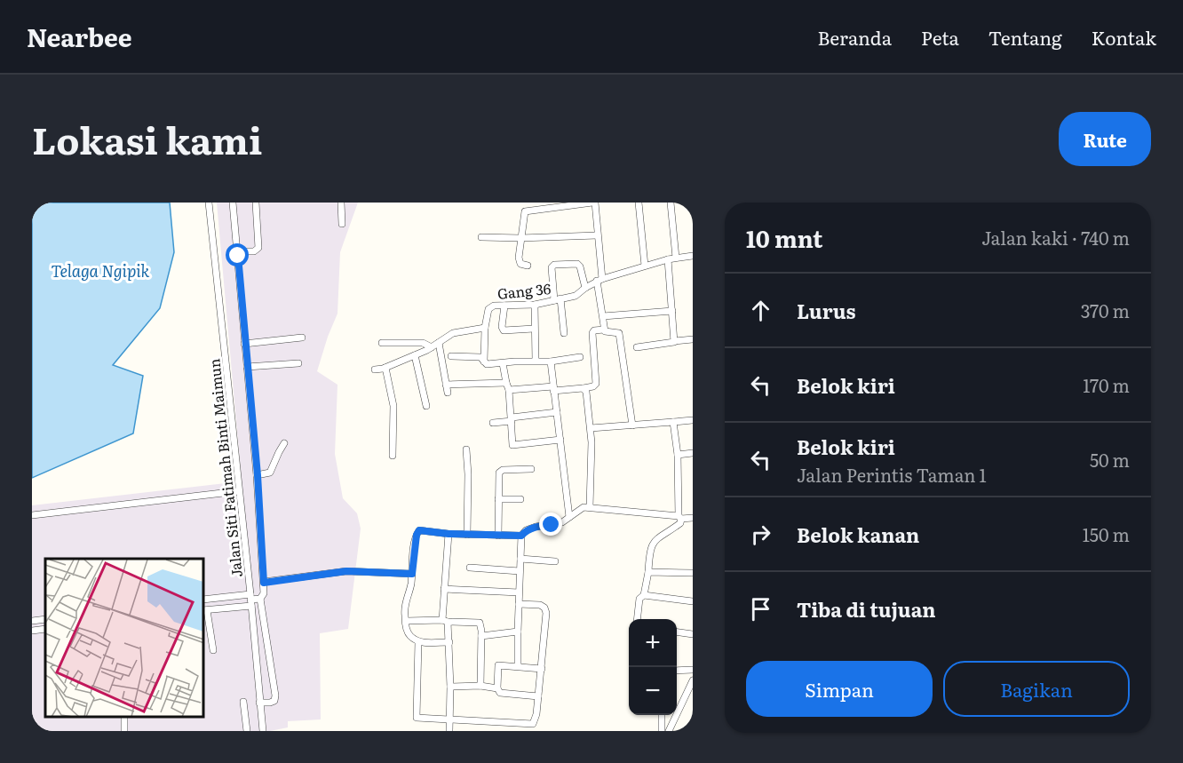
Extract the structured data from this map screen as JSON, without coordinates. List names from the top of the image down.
{
  "streets": {
    "street": ["Gang 36", "Jalan Siti Fatimah Binti Maimun"]
  },
  "water": ["Telaga Ngipik"],
  "page": {
    "header": "Nearbee",
    "nav": [
      "Beranda",
      "Peta",
      "Tentang",
      "Kontak"
    ],
    "title": "Lokasi kami",
    "buttons": [
      "Rute",
      ["Simpan", "Bagikan"]
    ],
    "heading": ["10 mnt", "Jalan kaki · 740 m"],
    "list": [
      ["Lurus", "370 m"],
      ["Belok kiri", "170 m"],
      ["Belok kiri", "Jalan Perintis Taman 1", "50 m"],
      ["Belok kanan", "150 m"],
      "Tiba di tujuan"
    ],
    "map_buttons": ["+", "−"]
  }
}
